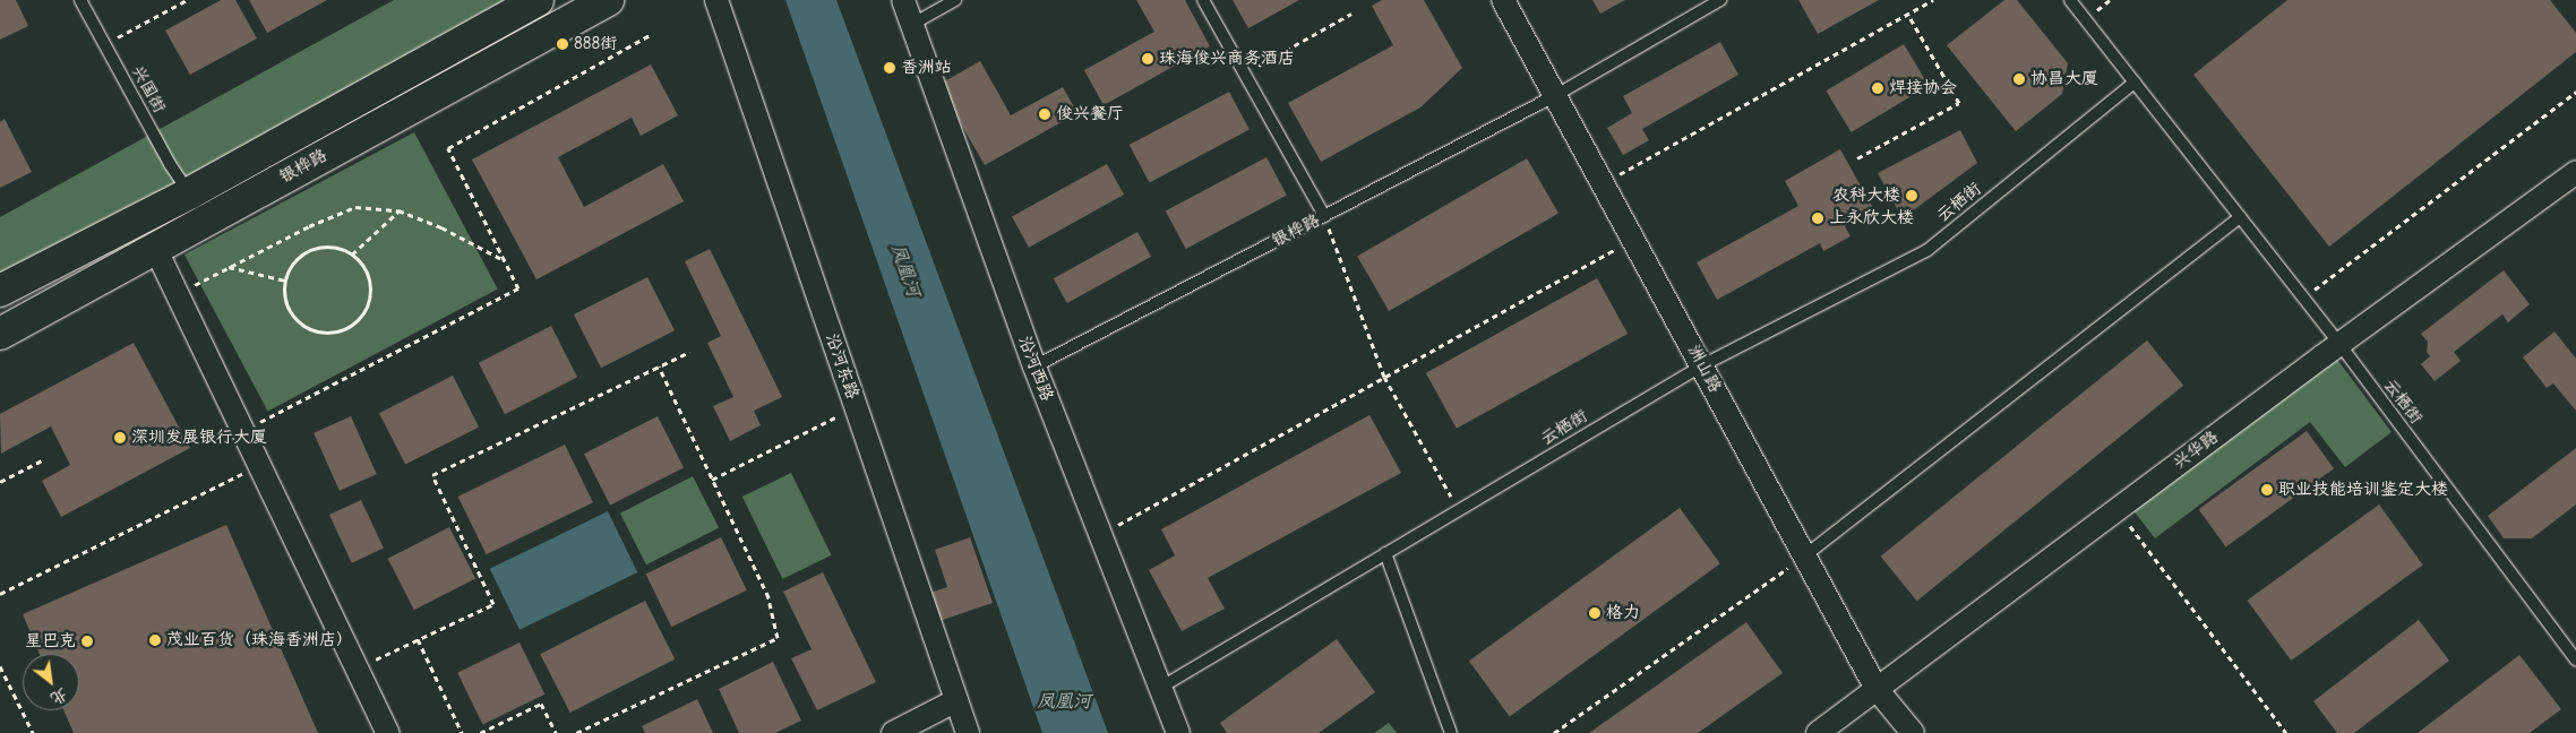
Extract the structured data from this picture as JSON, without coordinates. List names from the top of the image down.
{
  "streets": {
    "main road": ["银桦路"],
    "street": [
      "沿河东路",
      "沿河西路",
      "洲山路",
      "兴华路"
    ],
    "lane": ["兴国街", "云栖街"]
  },
  "crossings": [
    ["兴国街", "银桦路"],
    ["银桦路", "沿河西路"],
    ["银桦路", "洲山路"],
    ["云栖街", "沿河西路"],
    ["云栖街", "洲山路"],
    ["云栖街", "兴华路"],
    ["洲山路", "兴华路"]
  ],
  "water": ["凤凰河"],
  "places": [
    "888街",
    "珠海俊兴商务酒店",
    "香洲站",
    "协昌大厦",
    "焊接协会",
    "俊兴餐厅",
    "农科大楼",
    "上永欣大楼",
    "深圳发展银行大厦",
    "职业技能培训鉴定大楼",
    "格力",
    "茂业百货（珠海香洲店）",
    "星巴克"
  ],
  "north": "bottom right"
}
